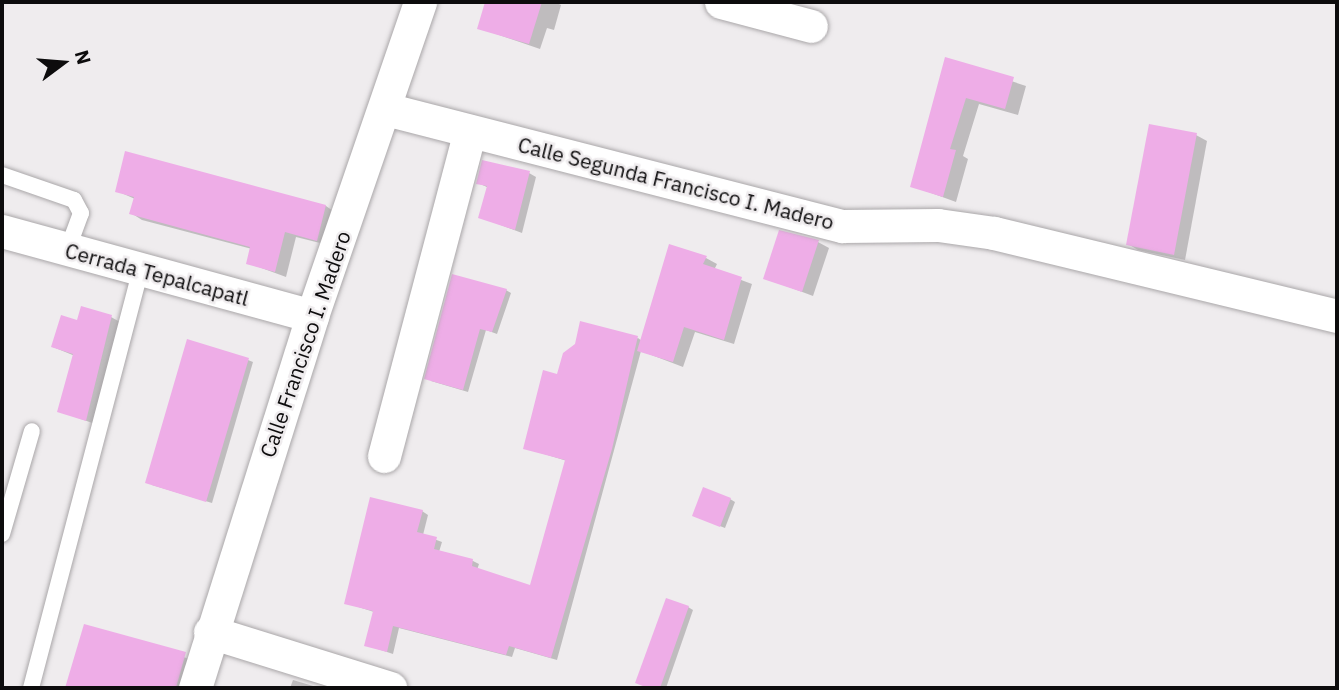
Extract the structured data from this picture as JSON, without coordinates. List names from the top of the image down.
{
  "streets": {
    "street": ["Calle Segunda Francisco I. Madero", "Cerrada Tepalcapatl", "Calle Francisco I. Madero"]
  },
  "crossings": [
    ["Calle Segunda Francisco I. Madero", "Calle Francisco I. Madero"],
    ["Cerrada Tepalcapatl", "Calle Francisco I. Madero"]
  ],
  "north": "right"
}
